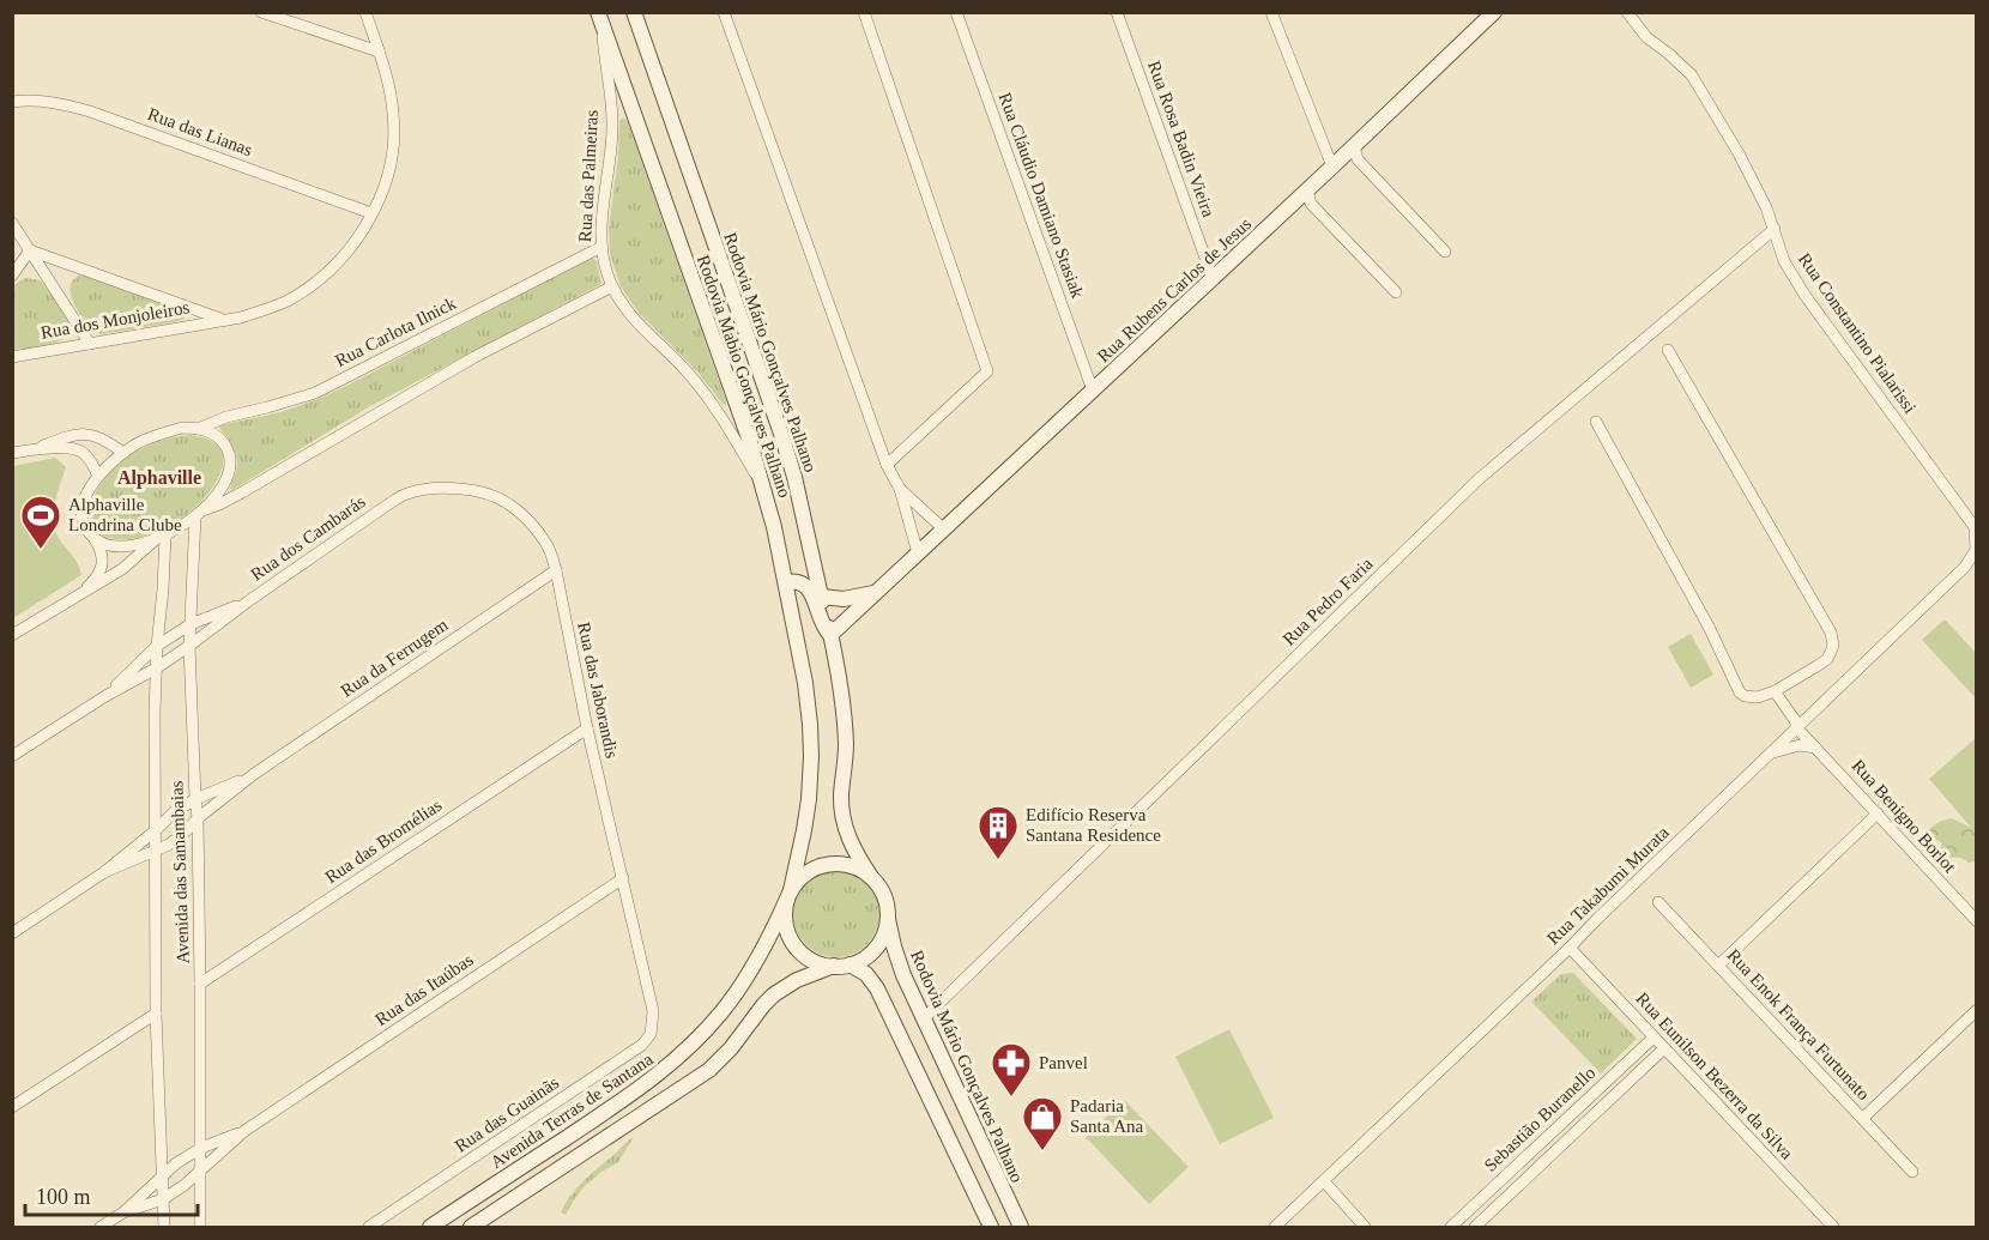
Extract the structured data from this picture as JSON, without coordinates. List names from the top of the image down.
{
  "streets": {
    "main road": [
      "Rua Rubens Carlos de Jesus",
      "Rodovia Mário Gonçalves Palhano",
      "Rodovia Mabio Gonçalves Palhano",
      "Avenida Terras de Santana"
    ],
    "street": [
      "Rua das Lianas",
      "Rua Rosa Badin Vieira",
      "Rua das Palmeiras",
      "Rua Cláudio Damiano Stasiak",
      "Rua dos Monjoleiros",
      "Rua Carlota Ilnick",
      "Rua Constantino Pialarissi",
      "Rua dos Cambarás",
      "Rua Pedro Faria",
      "Rua da Ferrugem",
      "Rua das Jaborandis",
      "Rua Benigno Borlot",
      "Rua das Bromélias",
      "Avenida das Samambaias",
      "Rua Takabumi Murata",
      "Rua das Itaúbas",
      "Rua Enok França Furtunato",
      "Rua Eunilson Bezerra da Silva",
      "Rua das Guainãs",
      "Sebastião Buranello"
    ]
  },
  "crossings": [
    ["Rua das Lianas", "Rua dos Monjoleiros"],
    ["Rua Rosa Badin Vieira", "Rua Rubens Carlos de Jesus"],
    ["Rua das Palmeiras", "Rua Carlota Ilnick"],
    ["Rua das Palmeiras", "Rodovia Mabio Gonçalves Palhano"],
    ["Rua Cláudio Damiano Stasiak", "Rua Rubens Carlos de Jesus"],
    ["Rua Rubens Carlos de Jesus", "Rodovia Mário Gonçalves Palhano"],
    ["Rua Carlota Ilnick", "Avenida das Samambaias"],
    ["Rua Constantino Pialarissi", "Rua Pedro Faria"],
    ["Rua Constantino Pialarissi", "Rua Takabumi Murata"],
    ["Rodovia Mário Gonçalves Palhano", "Rodovia Mabio Gonçalves Palhano"],
    ["Rodovia Mário Gonçalves Palhano", "Rua Pedro Faria"],
    ["Rodovia Mário Gonçalves Palhano", "Avenida Terras de Santana"],
    ["Rodovia Mabio Gonçalves Palhano", "Avenida Terras de Santana"],
    ["Rua dos Cambarás", "Rua das Jaborandis"],
    ["Rua dos Cambarás", "Avenida das Samambaias"],
    ["Rua da Ferrugem", "Rua das Jaborandis"],
    ["Rua da Ferrugem", "Avenida das Samambaias"],
    ["Rua das Jaborandis", "Rua das Bromélias"],
    ["Rua das Jaborandis", "Rua das Itaúbas"],
    ["Rua das Jaborandis", "Rua das Guainãs"],
    ["Rua das Bromélias", "Avenida das Samambaias"],
    ["Avenida das Samambaias", "Rua das Itaúbas"],
    ["Rua Takabumi Murata", "Rua Eunilson Bezerra da Silva"],
    ["Rua Eunilson Bezerra da Silva", "Sebastião Buranello"]
  ],
  "districts": ["Alphaville"],
  "places": {
    "sports": ["Alphaville Londrina Clube"],
    "building": ["Edifício Reserva Santana Residence"],
    "pharmacy": ["Panvel"],
    "shop": ["Padaria Santa Ana"]
  },
  "scale_bar": "100 m"
}
